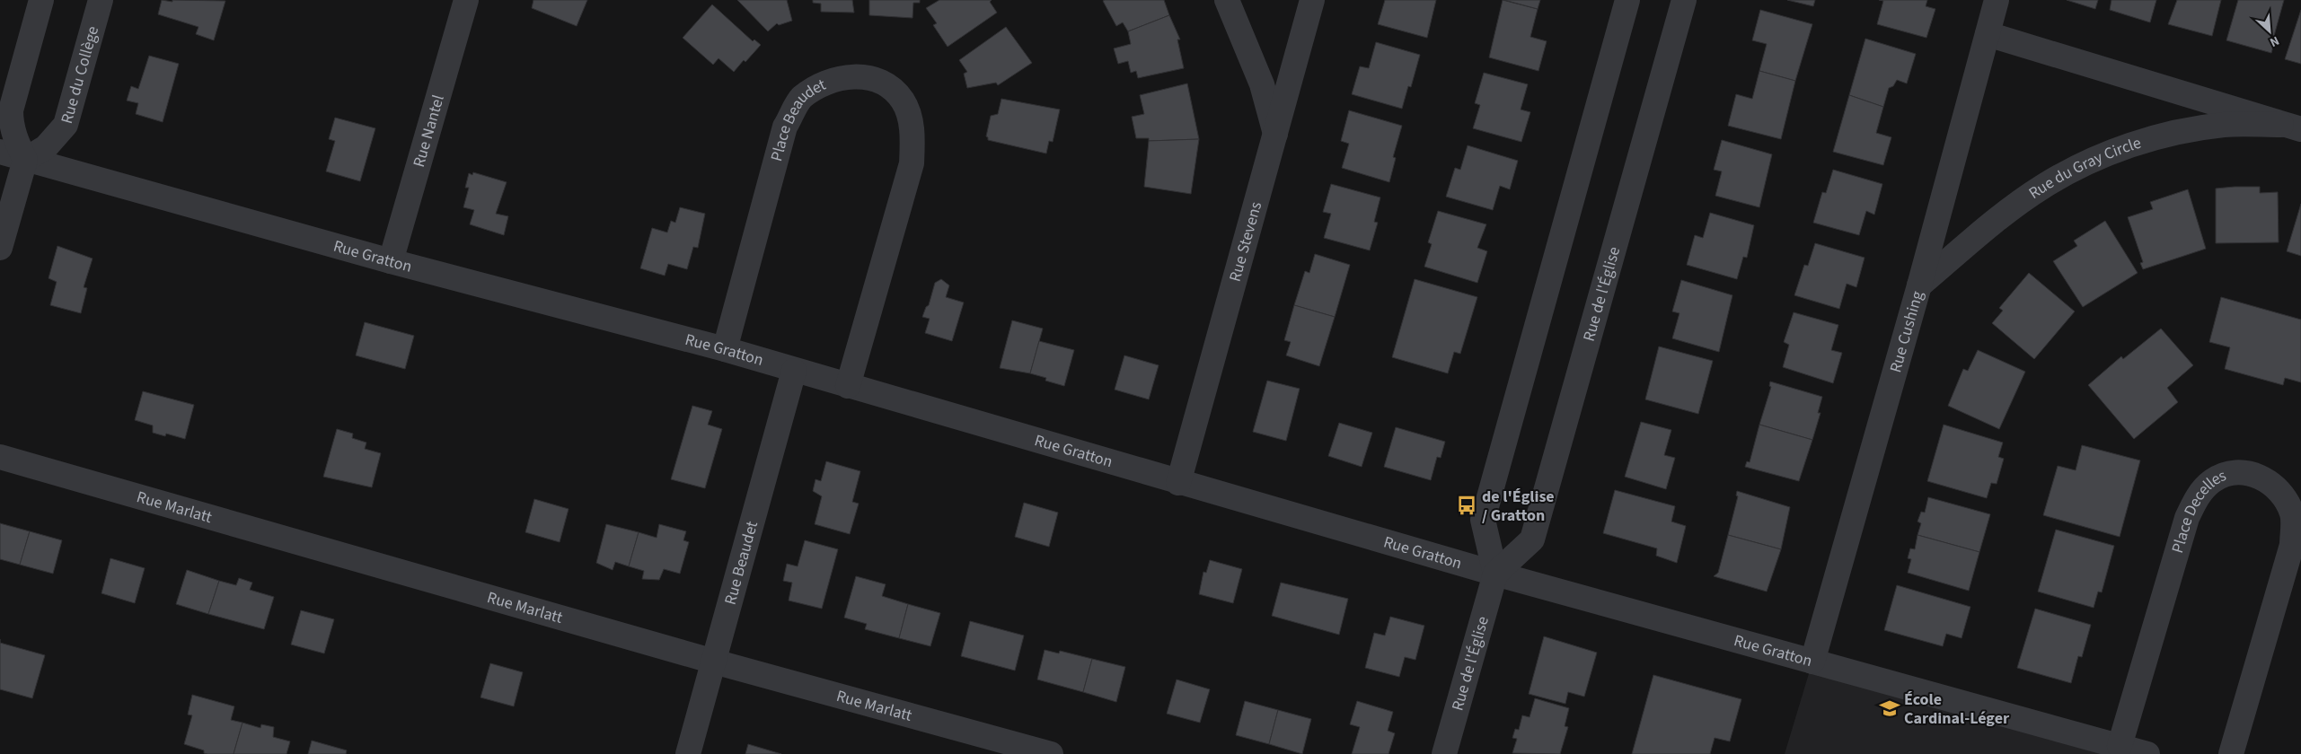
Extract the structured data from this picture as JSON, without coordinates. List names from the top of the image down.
{
  "streets": {
    "street": [
      "Rue du Collège",
      "Place Beaudet",
      "Rue Nantel",
      "Rue du Gray Circle",
      "Rue Stevens",
      "Rue Gratton",
      "Rue de l'Église",
      "Rue Cushing",
      "Rue Marlatt",
      "Place Decelles",
      "Rue Beaudet"
    ]
  },
  "crossings": [
    ["Rue du Collège", "Rue Gratton"],
    ["Place Beaudet", "Rue Gratton"],
    ["Rue Nantel", "Rue Gratton"],
    ["Rue du Gray Circle", "Rue Cushing"],
    ["Rue Stevens", "Rue Gratton"],
    ["Rue Gratton", "Rue de l'Église"],
    ["Rue Gratton", "Rue Cushing"],
    ["Rue Gratton", "Place Decelles"],
    ["Rue Gratton", "Rue Beaudet"],
    ["Rue Marlatt", "Rue Beaudet"]
  ],
  "places": {
    "bus stop": ["de l'Église / Gratton"],
    "school or university": ["École Cardinal-Léger"]
  },
  "north": "bottom right"
}
